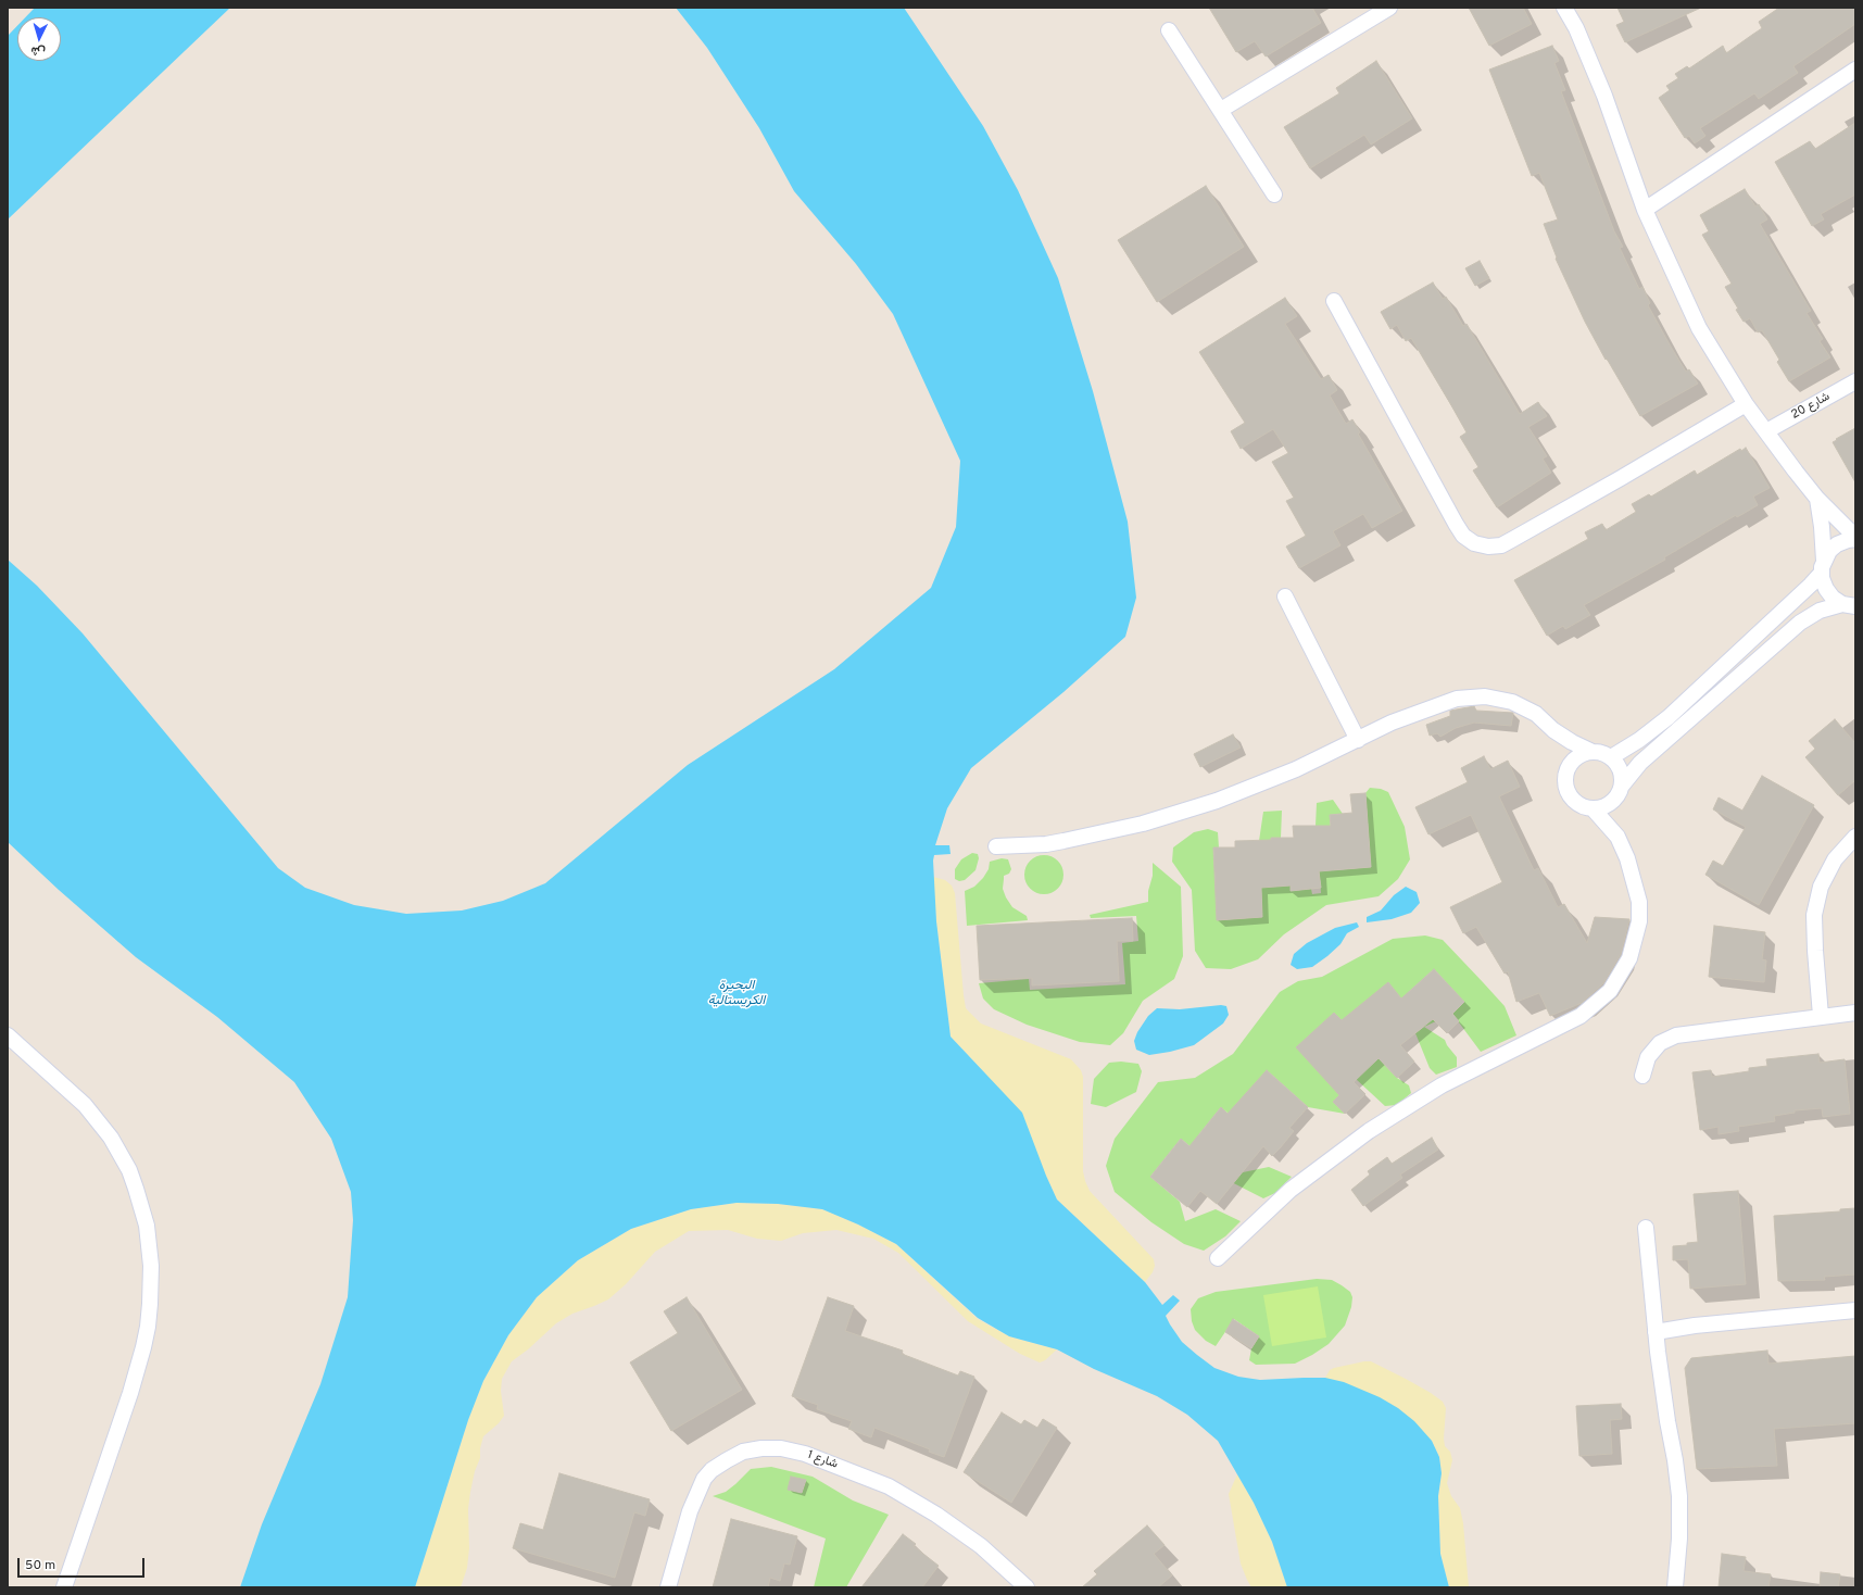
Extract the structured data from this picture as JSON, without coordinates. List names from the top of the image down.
{
  "streets": {
    "street": ["شارع 20", "شارع 1"]
  },
  "water": ["البحيرة الكريستالية"],
  "scale_bar": "50 m",
  "north": "bottom"
}
